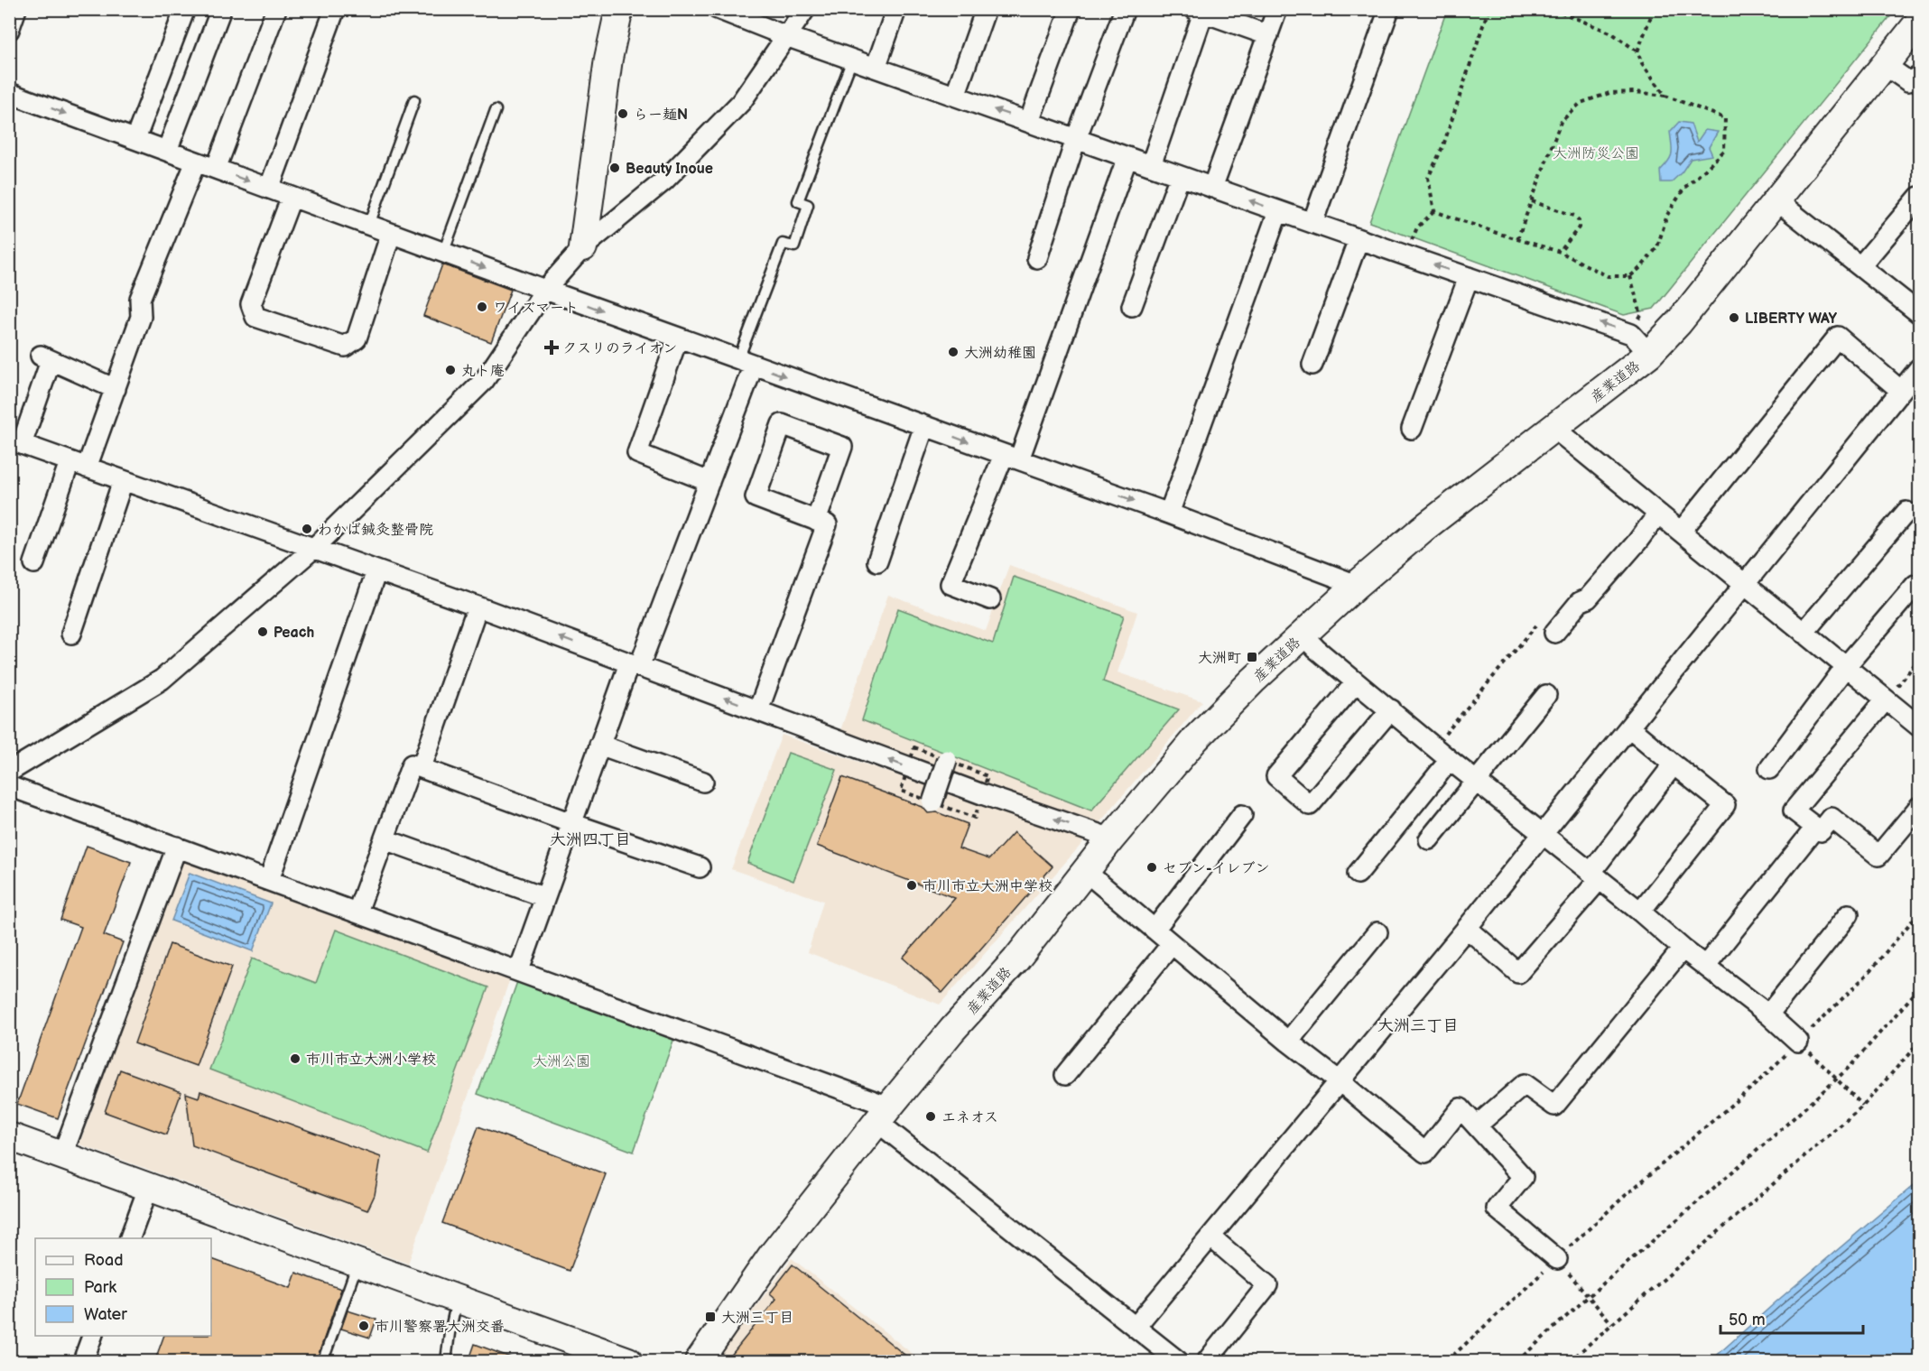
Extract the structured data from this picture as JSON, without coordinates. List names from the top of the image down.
{
  "streets": {
    "main road": ["産業道路"]
  },
  "districts": ["大洲四丁目", "大洲三丁目"],
  "parks": ["大洲防災公園", "大洲公園"],
  "places": {
    "other": [
      "らー麺N",
      "Beauty Inoue",
      "ワイズマート",
      "LIBERTY WAY",
      "大洲幼稚園",
      "丸ト庵",
      "わかば鍼灸整骨院",
      "Peach",
      "セブン-イレブン",
      "市川市立大洲中学校",
      "市川市立大洲小学校",
      "エネオス",
      "市川警察署大洲交番"
    ],
    "health": ["クスリのライオン"],
    "transit": ["大洲町", "大洲三丁目"]
  },
  "legend": ["Road", "Park", "Water"],
  "scale_bar": "50 m"
}
